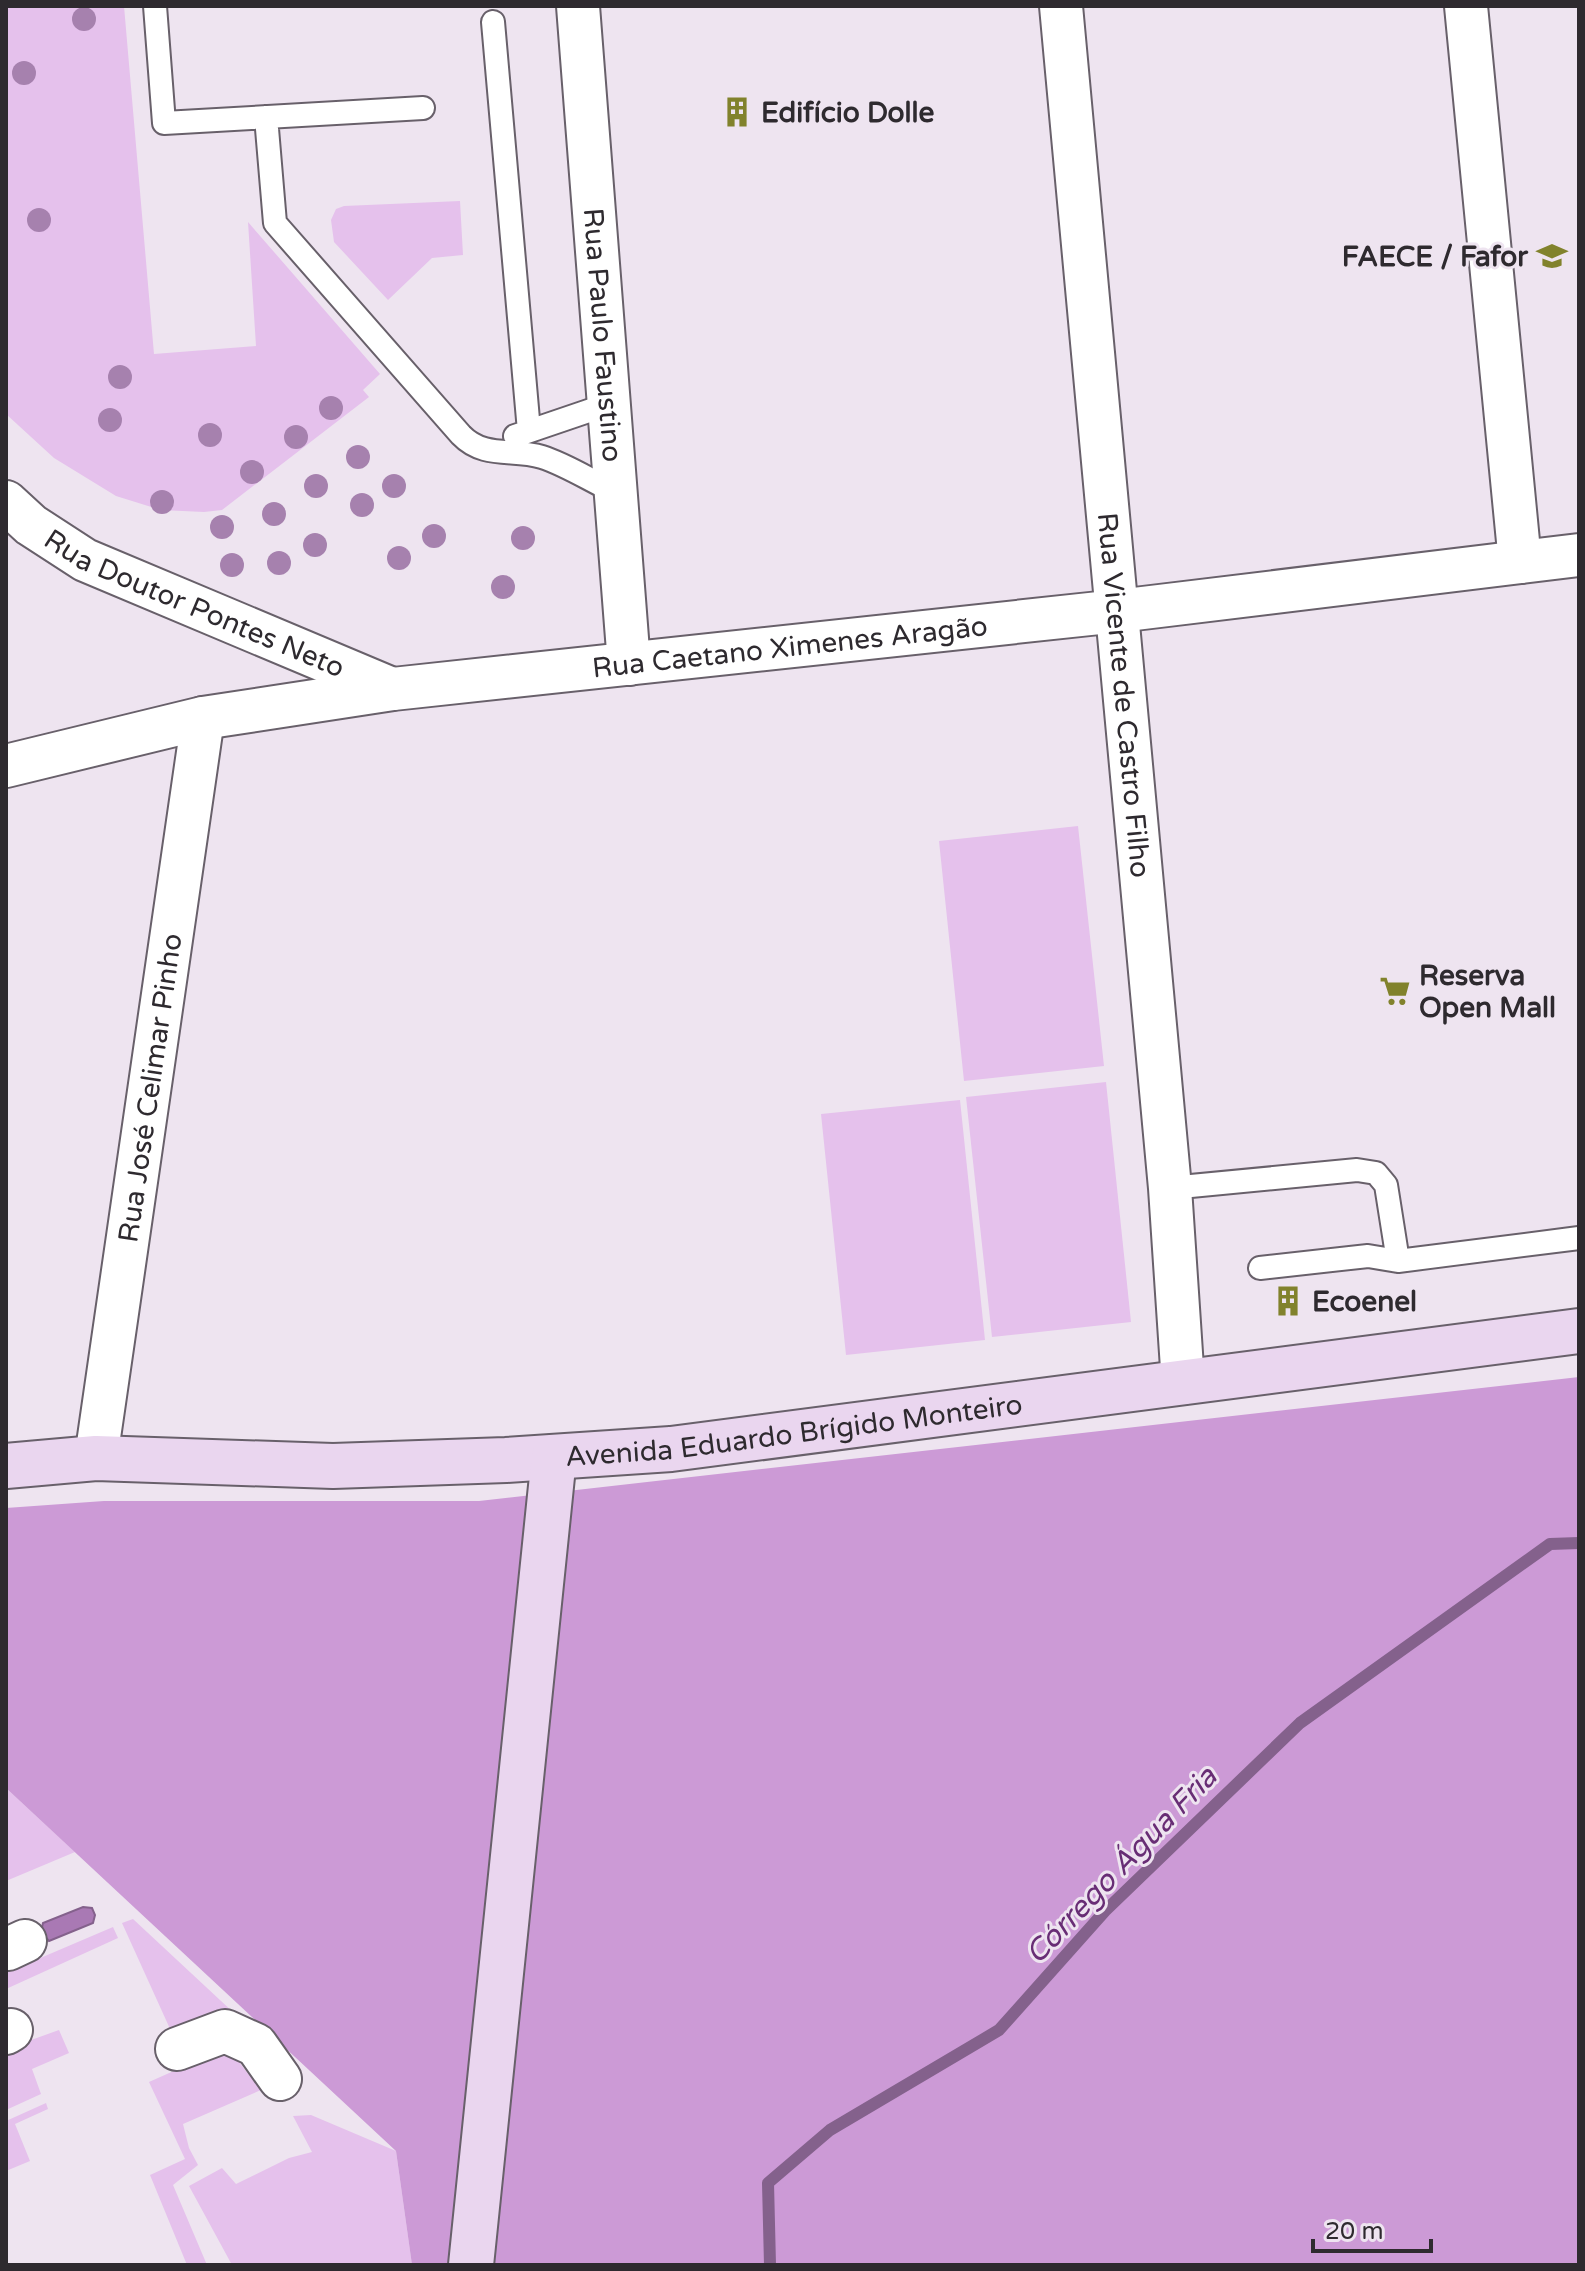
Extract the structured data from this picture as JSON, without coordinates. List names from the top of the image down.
{
  "streets": {
    "main road": ["Avenida Eduardo Brígido Monteiro"],
    "street": [
      "Rua Paulo Faustino",
      "Rua Doutor Pontes Neto",
      "Rua Caetano Ximenes Aragão",
      "Rua Vicente de Castro Filho",
      "Rua José Celimar Pinho"
    ]
  },
  "crossings": [
    ["Rua Paulo Faustino", "Rua Caetano Ximenes Aragão"],
    ["Rua Doutor Pontes Neto", "Rua Caetano Ximenes Aragão"],
    ["Rua Caetano Ximenes Aragão", "Rua Vicente de Castro Filho"],
    ["Rua Caetano Ximenes Aragão", "Rua José Celimar Pinho"],
    ["Rua Vicente de Castro Filho", "Avenida Eduardo Brígido Monteiro"],
    ["Rua José Celimar Pinho", "Avenida Eduardo Brígido Monteiro"]
  ],
  "water": ["Córrego Água Fria"],
  "places": {
    "building": ["Edifício Dolle", "Ecoenel"],
    "school or university": ["FAECE / Fafor"],
    "supermarket": ["Reserva Open Mall"]
  },
  "scale_bar": "20 m"
}
